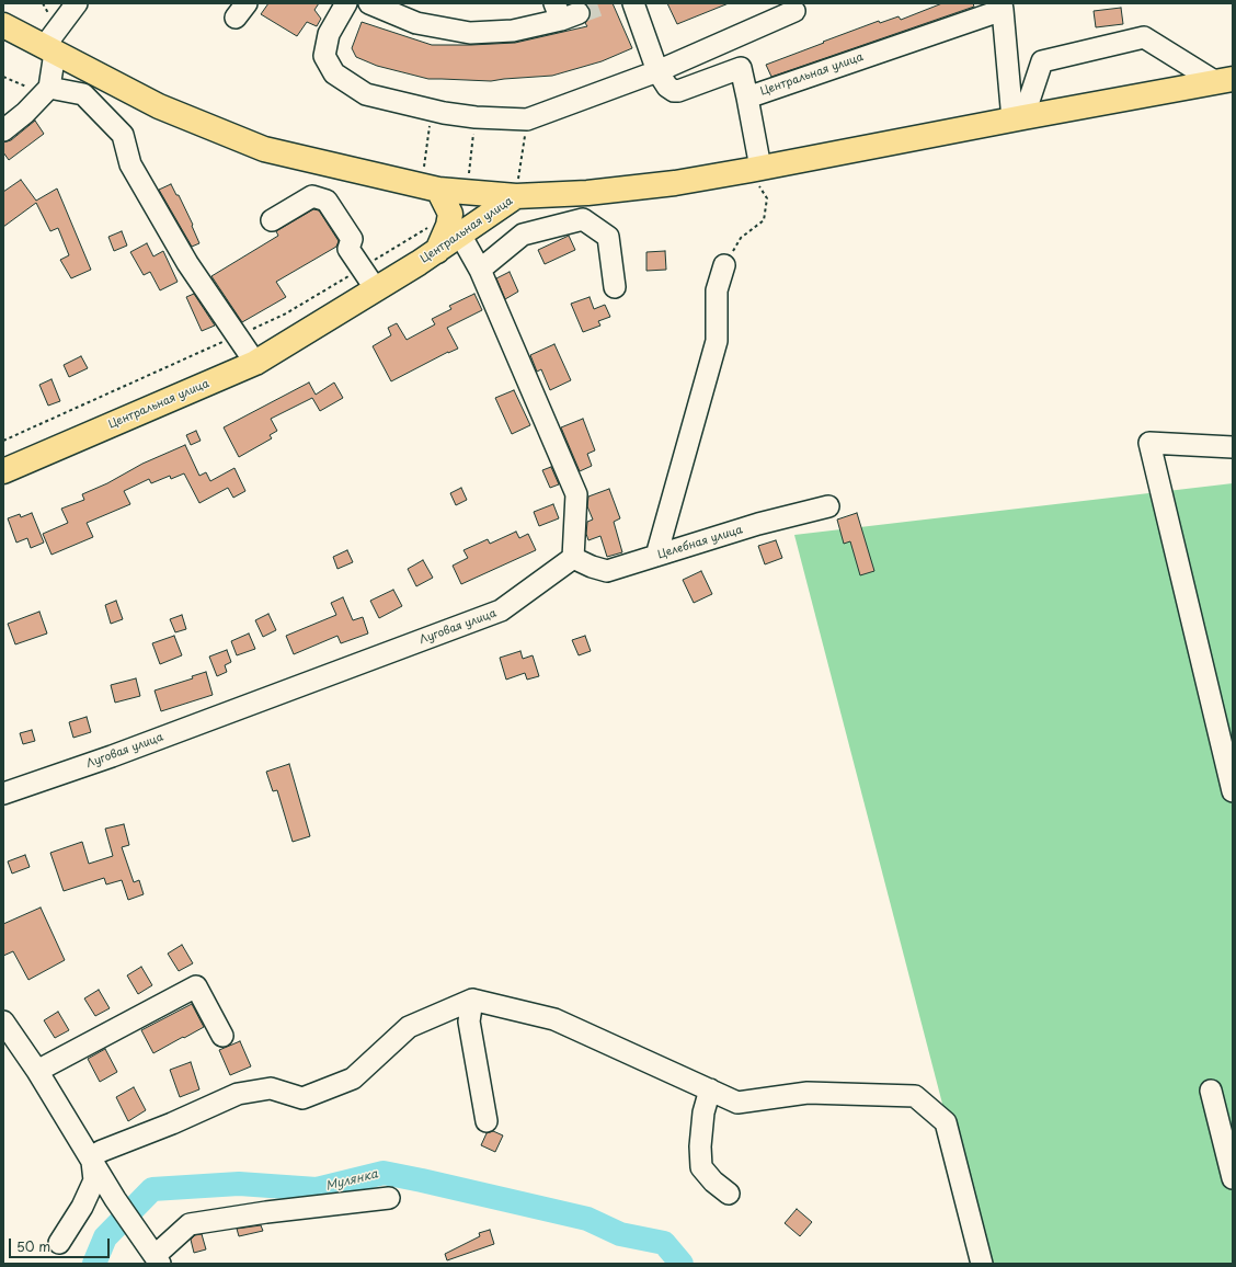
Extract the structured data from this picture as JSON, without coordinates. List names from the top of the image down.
{
  "streets": {
    "main road": ["Центральная улица"],
    "street": ["Целебная улица", "Луговая улица"]
  },
  "crossings": [
    ["Целебная улица", "Луговая улица"]
  ],
  "water": ["Мулянка"],
  "scale_bar": "50 m"
}
